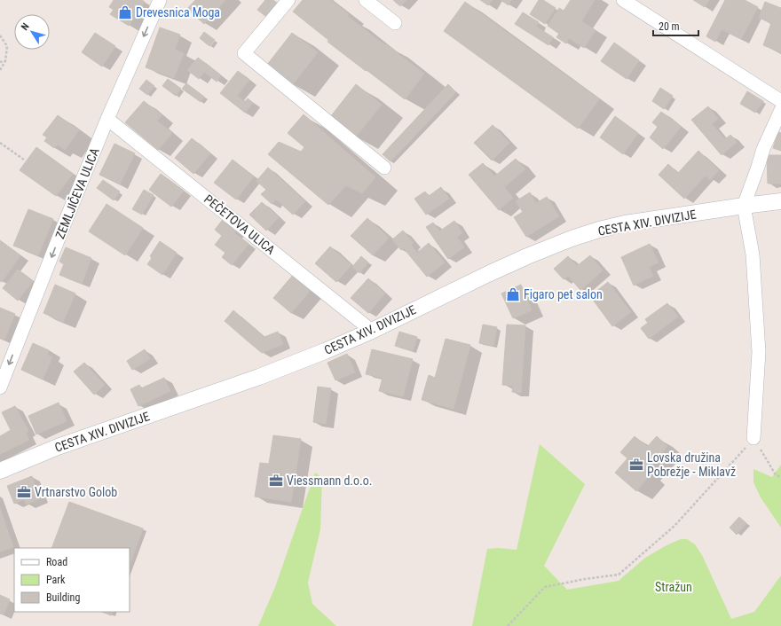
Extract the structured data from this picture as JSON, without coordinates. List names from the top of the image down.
{
  "streets": {
    "street": ["ZEMLJIČEVA ULICA", "CESTA XIV. DIVIZIJE", "PEČETOVA ULICA"]
  },
  "crossings": [
    ["ZEMLJIČEVA ULICA", "PEČETOVA ULICA"],
    ["CESTA XIV. DIVIZIJE", "PEČETOVA ULICA"]
  ],
  "one_way": ["ZEMLJIČEVA ULICA"],
  "parks": ["Stražun"],
  "places": {
    "shop": ["Drevesnica Moga", "Figaro pet salon"],
    "office": ["Lovska družina Pobrežje - Miklavž", "Viessmann d.o.o.", "Vrtnarstvo Golob"]
  },
  "legend": ["Road", "Park", "Building"],
  "scale_bar": "20 m",
  "north": "top left"
}
